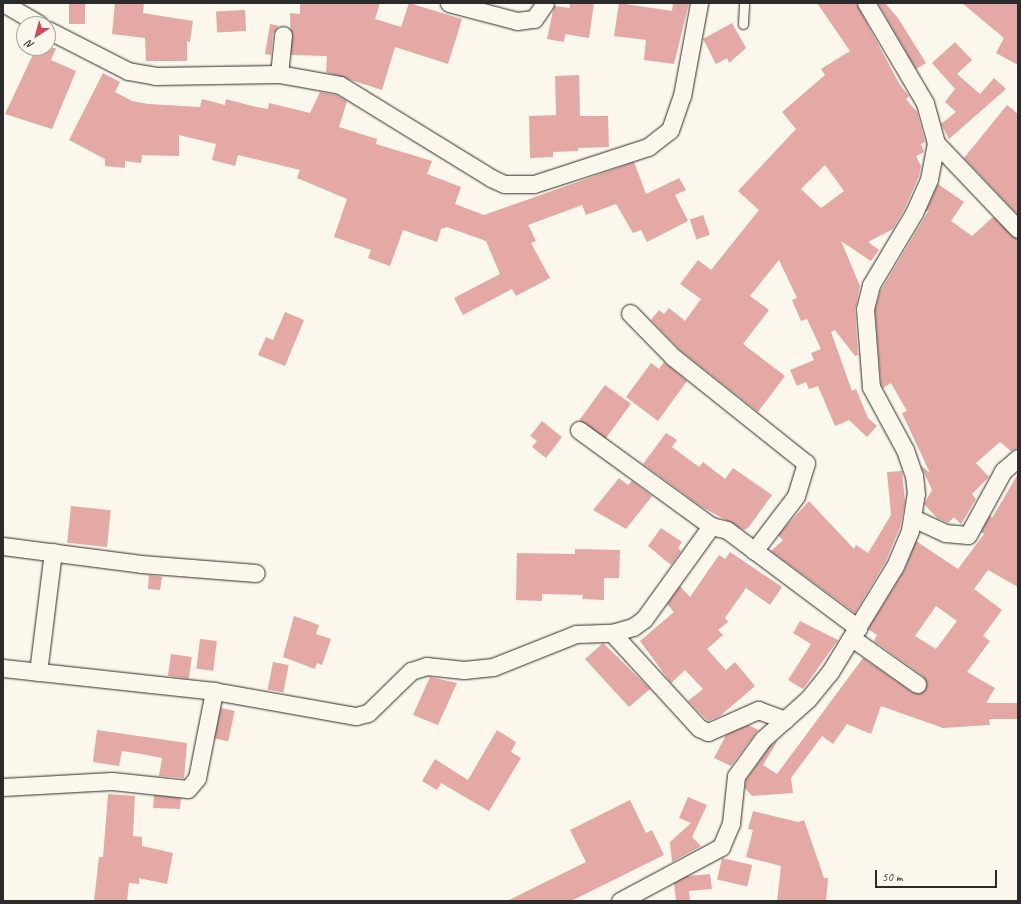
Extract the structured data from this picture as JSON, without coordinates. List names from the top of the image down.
{
  "scale_bar": "50 m",
  "north": "bottom left"
}
